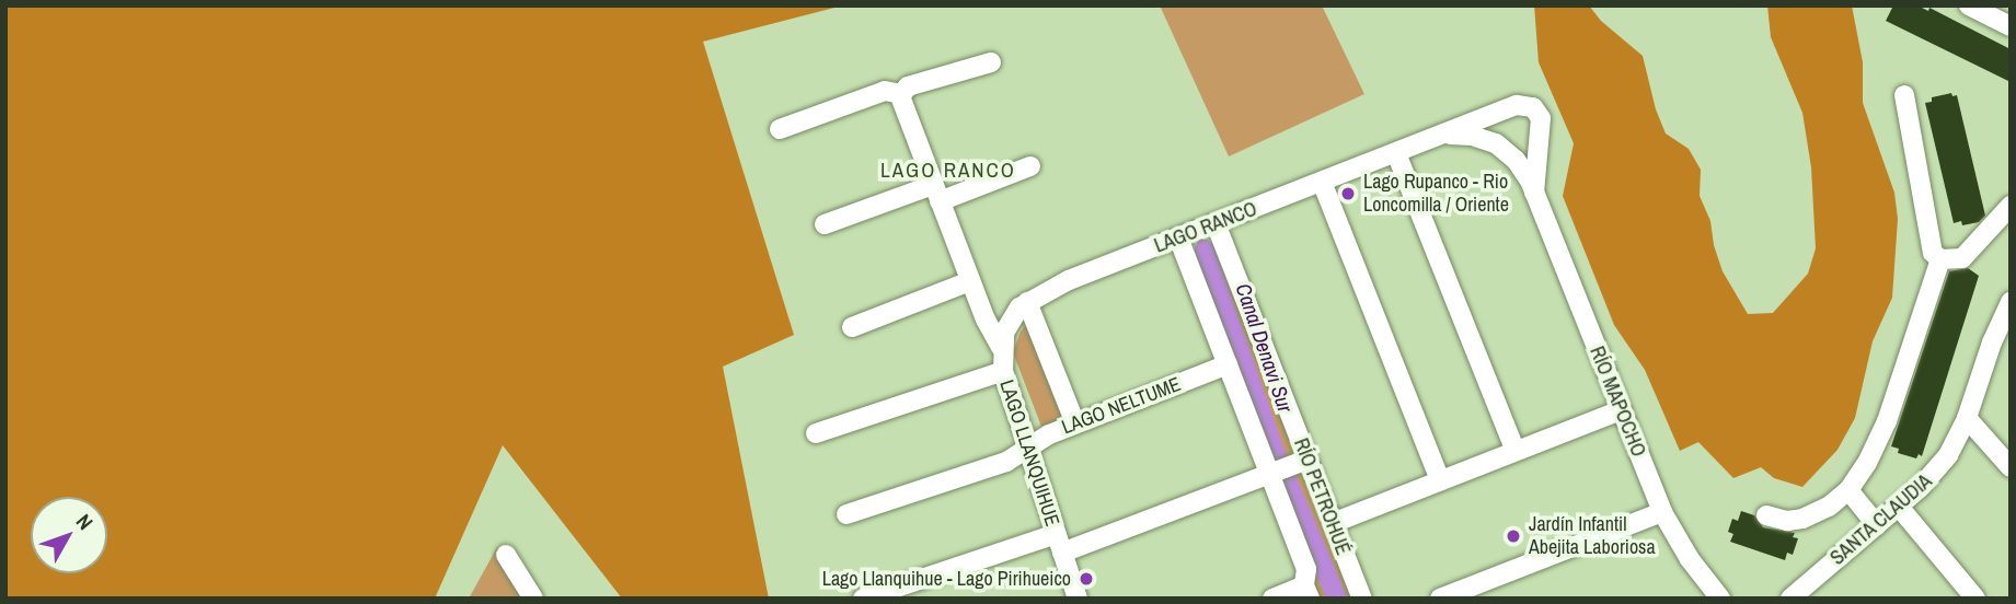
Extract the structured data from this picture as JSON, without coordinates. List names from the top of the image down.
{
  "streets": {
    "street": [
      "LAGO RANCO",
      "RÍO MAPOCHO",
      "LAGO NELTUME",
      "LAGO LLANQUIHUE",
      "RÍO PETROHUÉ",
      "SANTA CLAUDIA"
    ]
  },
  "crossings": [
    ["LAGO RANCO", "RÍO MAPOCHO"],
    ["LAGO RANCO", "LAGO LLANQUIHUE"],
    ["LAGO RANCO", "RÍO PETROHUÉ"],
    ["LAGO NELTUME", "LAGO LLANQUIHUE"],
    ["LAGO NELTUME", "RÍO PETROHUÉ"]
  ],
  "districts": ["LAGO RANCO"],
  "water": ["Canal Denavi Sur"],
  "places": ["Lago Rupanco - Rio Loncomilla / Oriente", "Jardín Infantil Abejita Laboriosa", "Lago Llanquihue - Lago Pirihueico"],
  "north": "top right"
}
